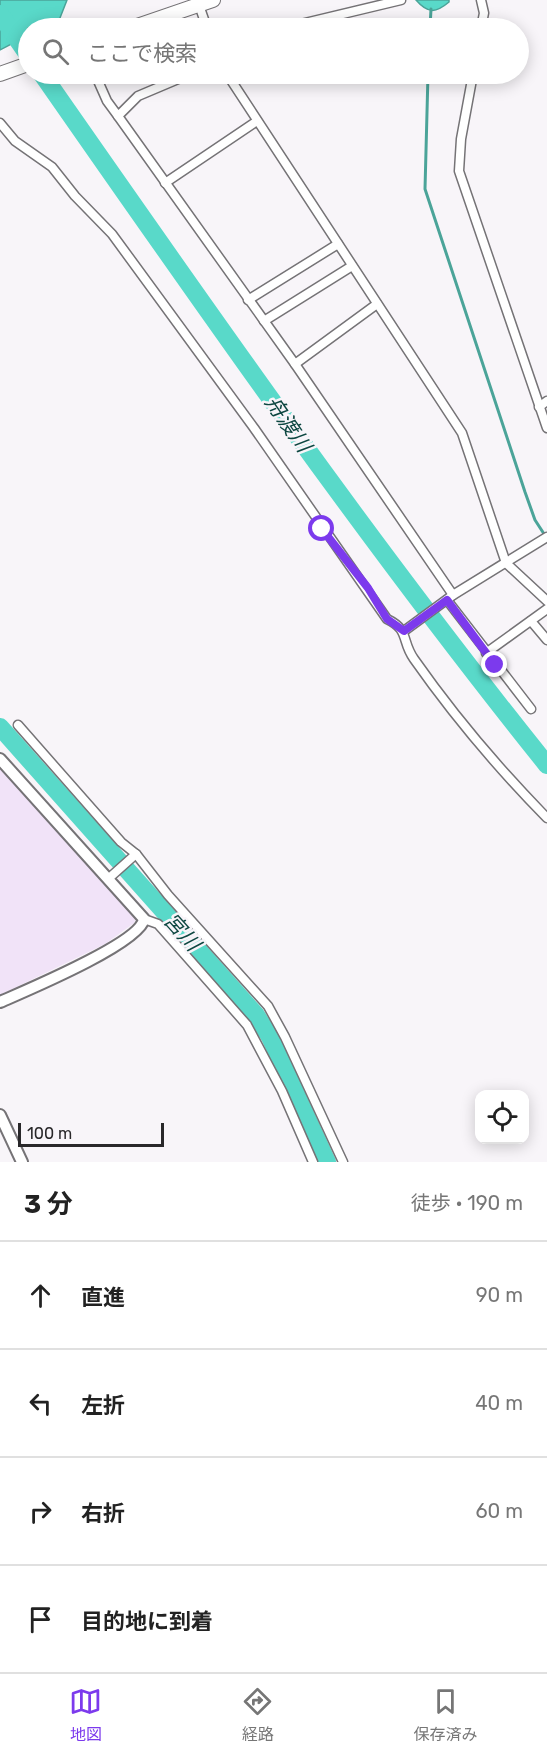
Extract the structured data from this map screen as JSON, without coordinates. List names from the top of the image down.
{
  "water": ["舟渡川", "宮川"],
  "scale_bar": "100 m",
  "page": {
    "search": "ここで検索",
    "scale": "100 m",
    "heading": ["3 分", "徒歩 · 190 m"],
    "list": [
      ["直進", "90 m"],
      ["左折", "40 m"],
      ["右折", "60 m"],
      "目的地に到着"
    ],
    "nav": ["地図", "経路", "保存済み"]
  }
}
